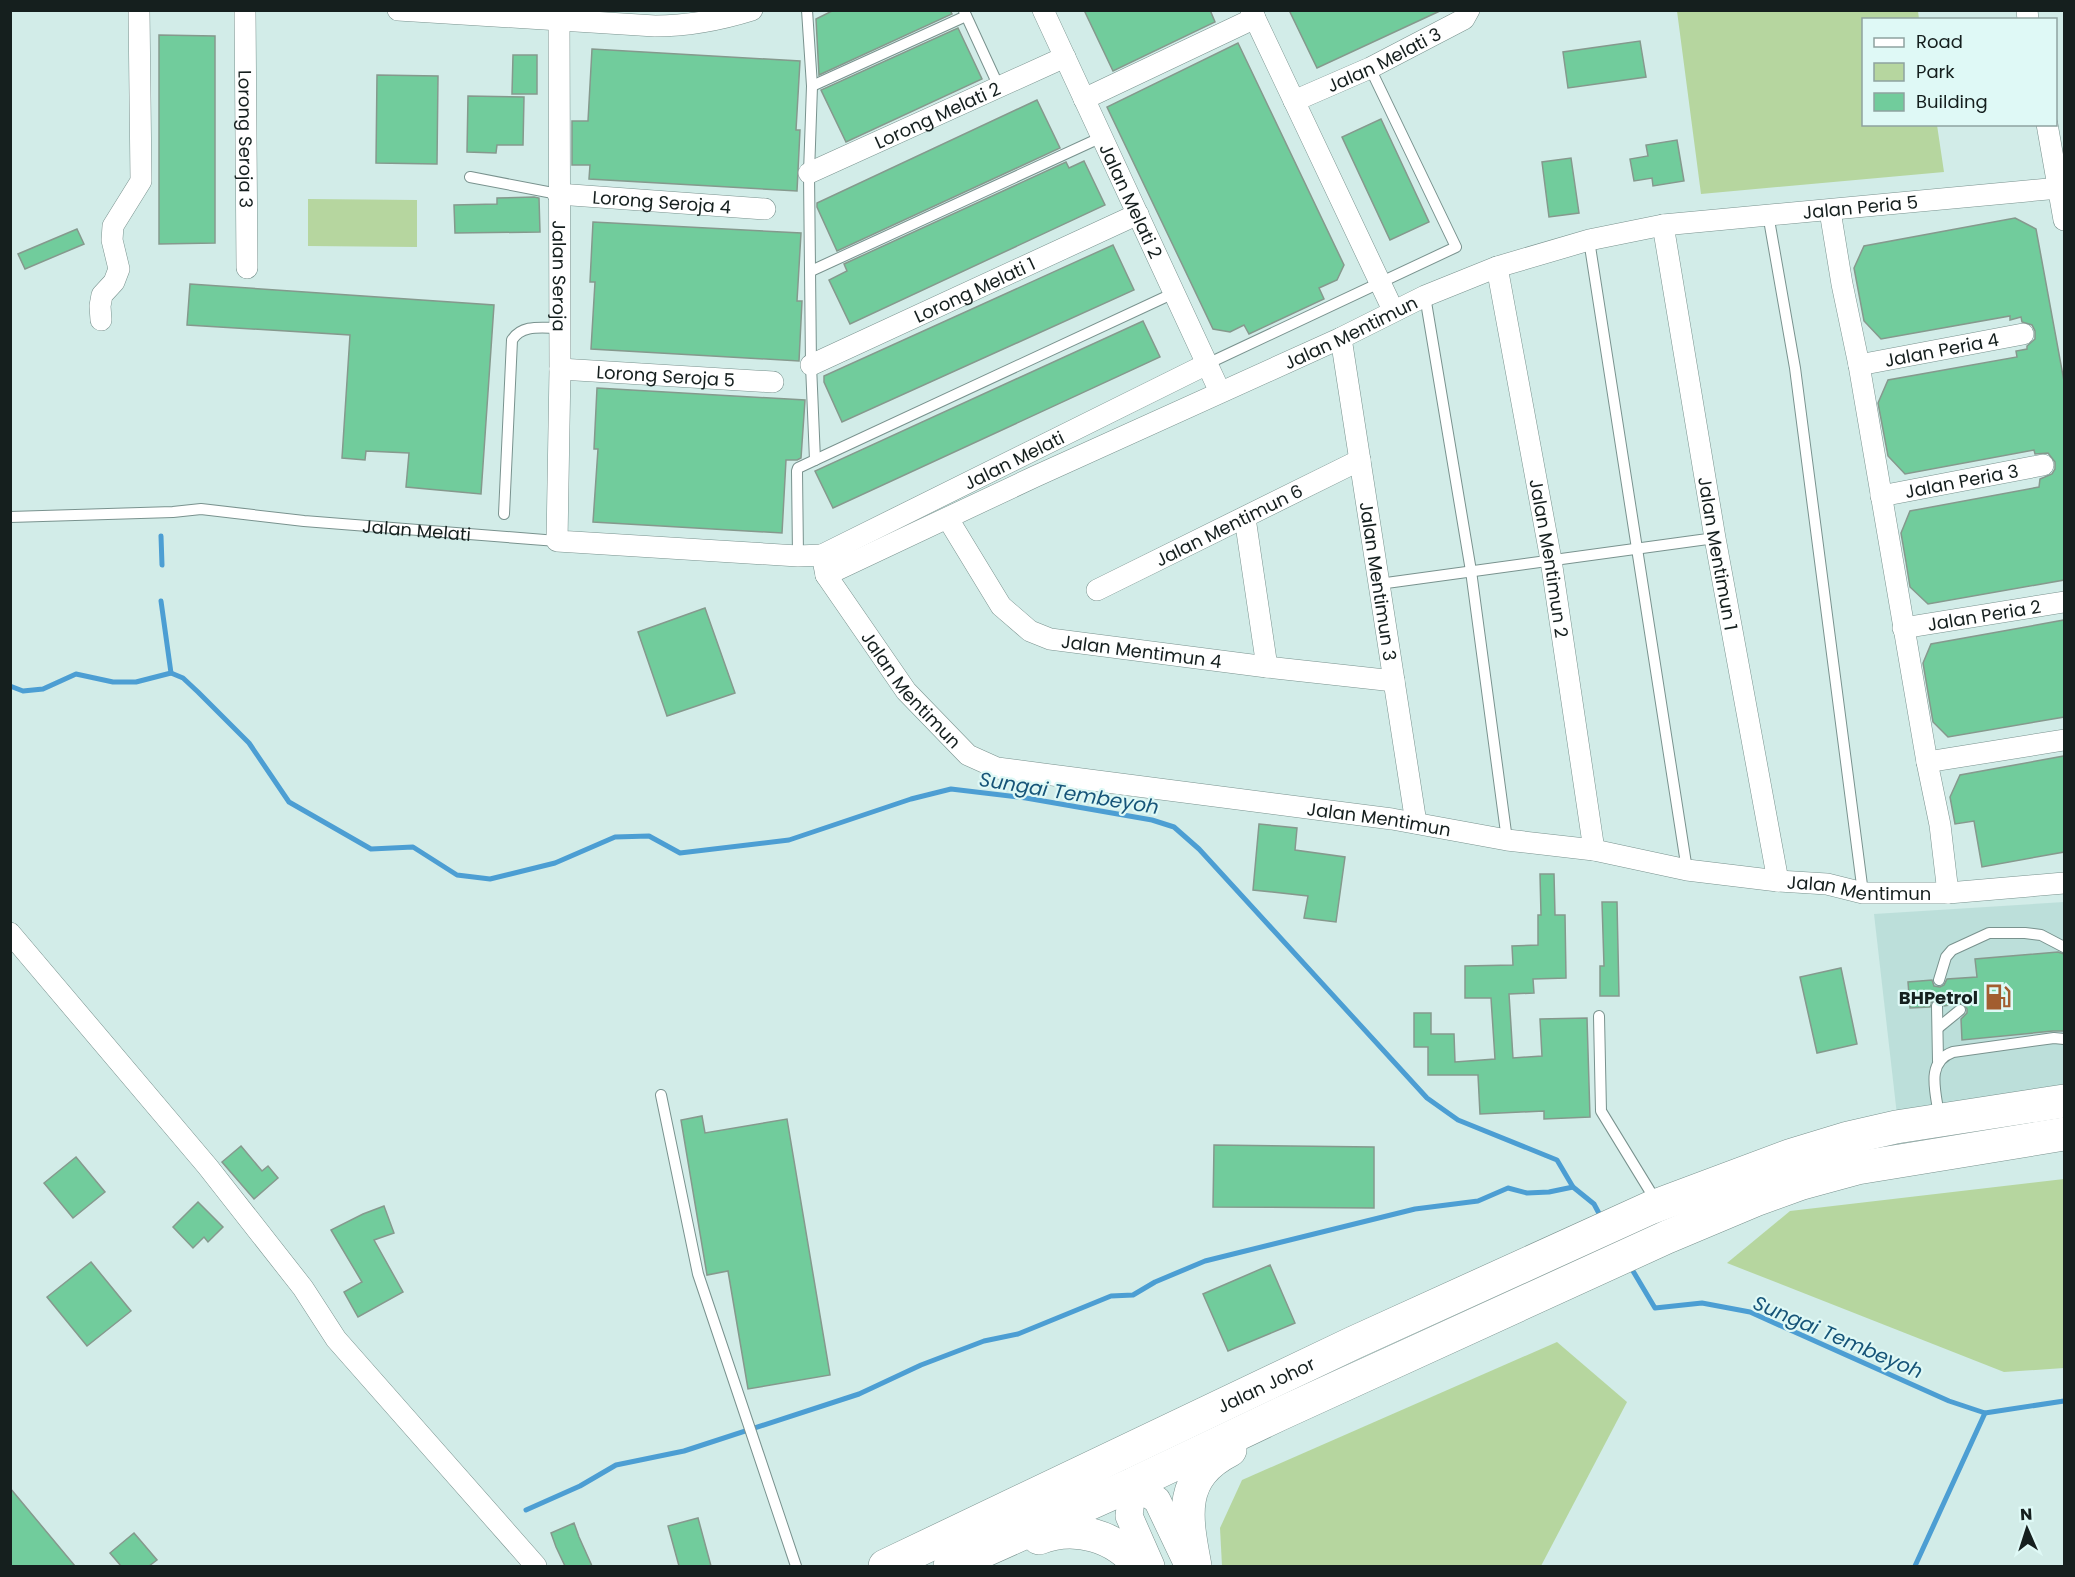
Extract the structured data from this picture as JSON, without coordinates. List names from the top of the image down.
{
  "streets": {
    "highway": ["Jalan Johor"],
    "street": [
      "Jalan Melati 3",
      "Lorong Melati 2",
      "Lorong Seroja 3",
      "Jalan Melati 2",
      "Lorong Seroja 4",
      "Jalan Peria 5",
      "Jalan Seroja",
      "Lorong Melati 1",
      "Jalan Mentimun",
      "Jalan Peria 4",
      "Lorong Seroja 5",
      "Jalan Melati",
      "Jalan Peria 3",
      "Jalan Mentimun 6",
      "Jalan Mentimun 1",
      "Jalan Mentimun 2",
      "Jalan Mentimun 3",
      "Jalan Peria 2",
      "Jalan Mentimun 4"
    ]
  },
  "crossings": [
    ["Lorong Melati 2", "Jalan Melati 2"],
    ["Jalan Melati 2", "Lorong Melati 1"],
    ["Jalan Melati 2", "Jalan Mentimun"],
    ["Jalan Melati 2", "Jalan Melati"],
    ["Lorong Seroja 4", "Jalan Seroja"],
    ["Jalan Peria 5", "Jalan Mentimun"],
    ["Jalan Peria 5", "Jalan Mentimun 1"],
    ["Jalan Seroja", "Lorong Seroja 5"],
    ["Jalan Seroja", "Jalan Melati"],
    ["Jalan Mentimun", "Jalan Melati"],
    ["Jalan Mentimun", "Jalan Mentimun 1"],
    ["Jalan Mentimun", "Jalan Mentimun 2"],
    ["Jalan Mentimun", "Jalan Mentimun 3"],
    ["Jalan Mentimun", "Jalan Mentimun 4"],
    ["Jalan Mentimun 6", "Jalan Mentimun 3"],
    ["Jalan Mentimun 3", "Jalan Mentimun 4"]
  ],
  "water": ["Sungai Tembeyoh"],
  "places": {
    "fuel station": ["BHPetrol"]
  },
  "legend": ["Road", "Park", "Building"],
  "north": "top"
}
